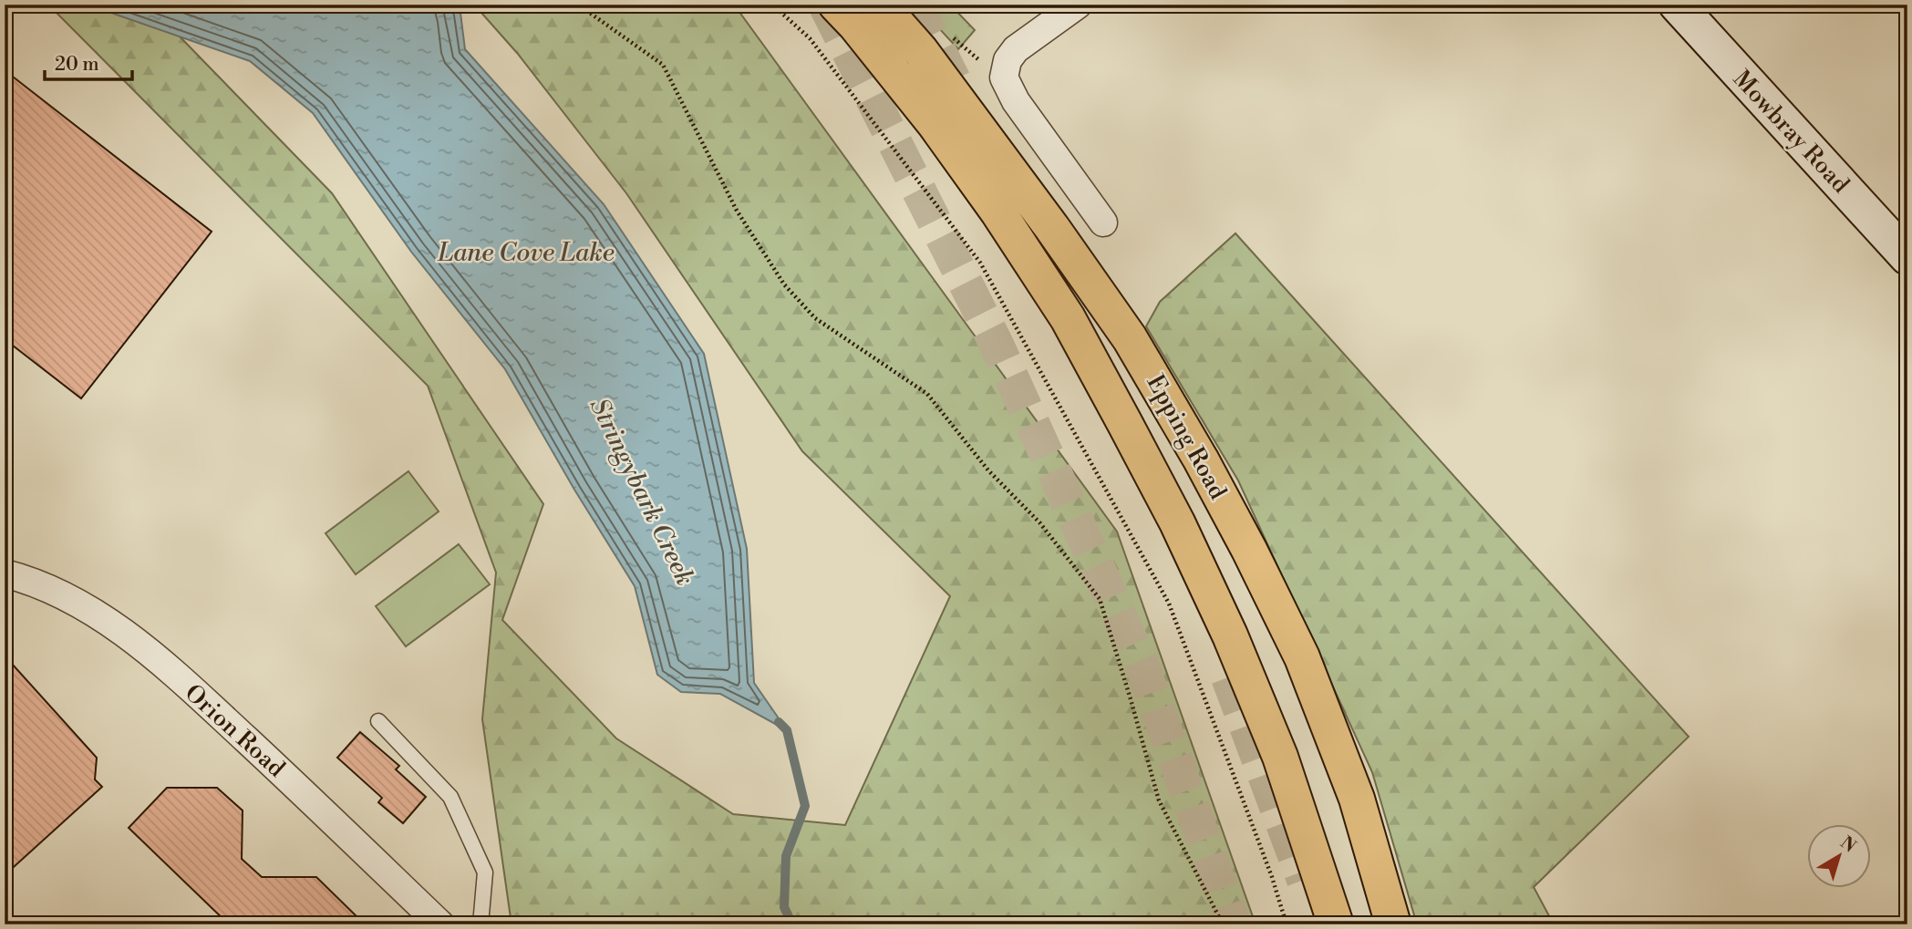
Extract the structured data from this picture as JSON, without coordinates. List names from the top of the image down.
{
  "streets": {
    "main road": ["Mowbray Road", "Epping Road"],
    "street": ["Orion Road"]
  },
  "water": ["Lane Cove Lake", "Stringybark Creek"],
  "scale_bar": "20 m",
  "north": "top right"
}
